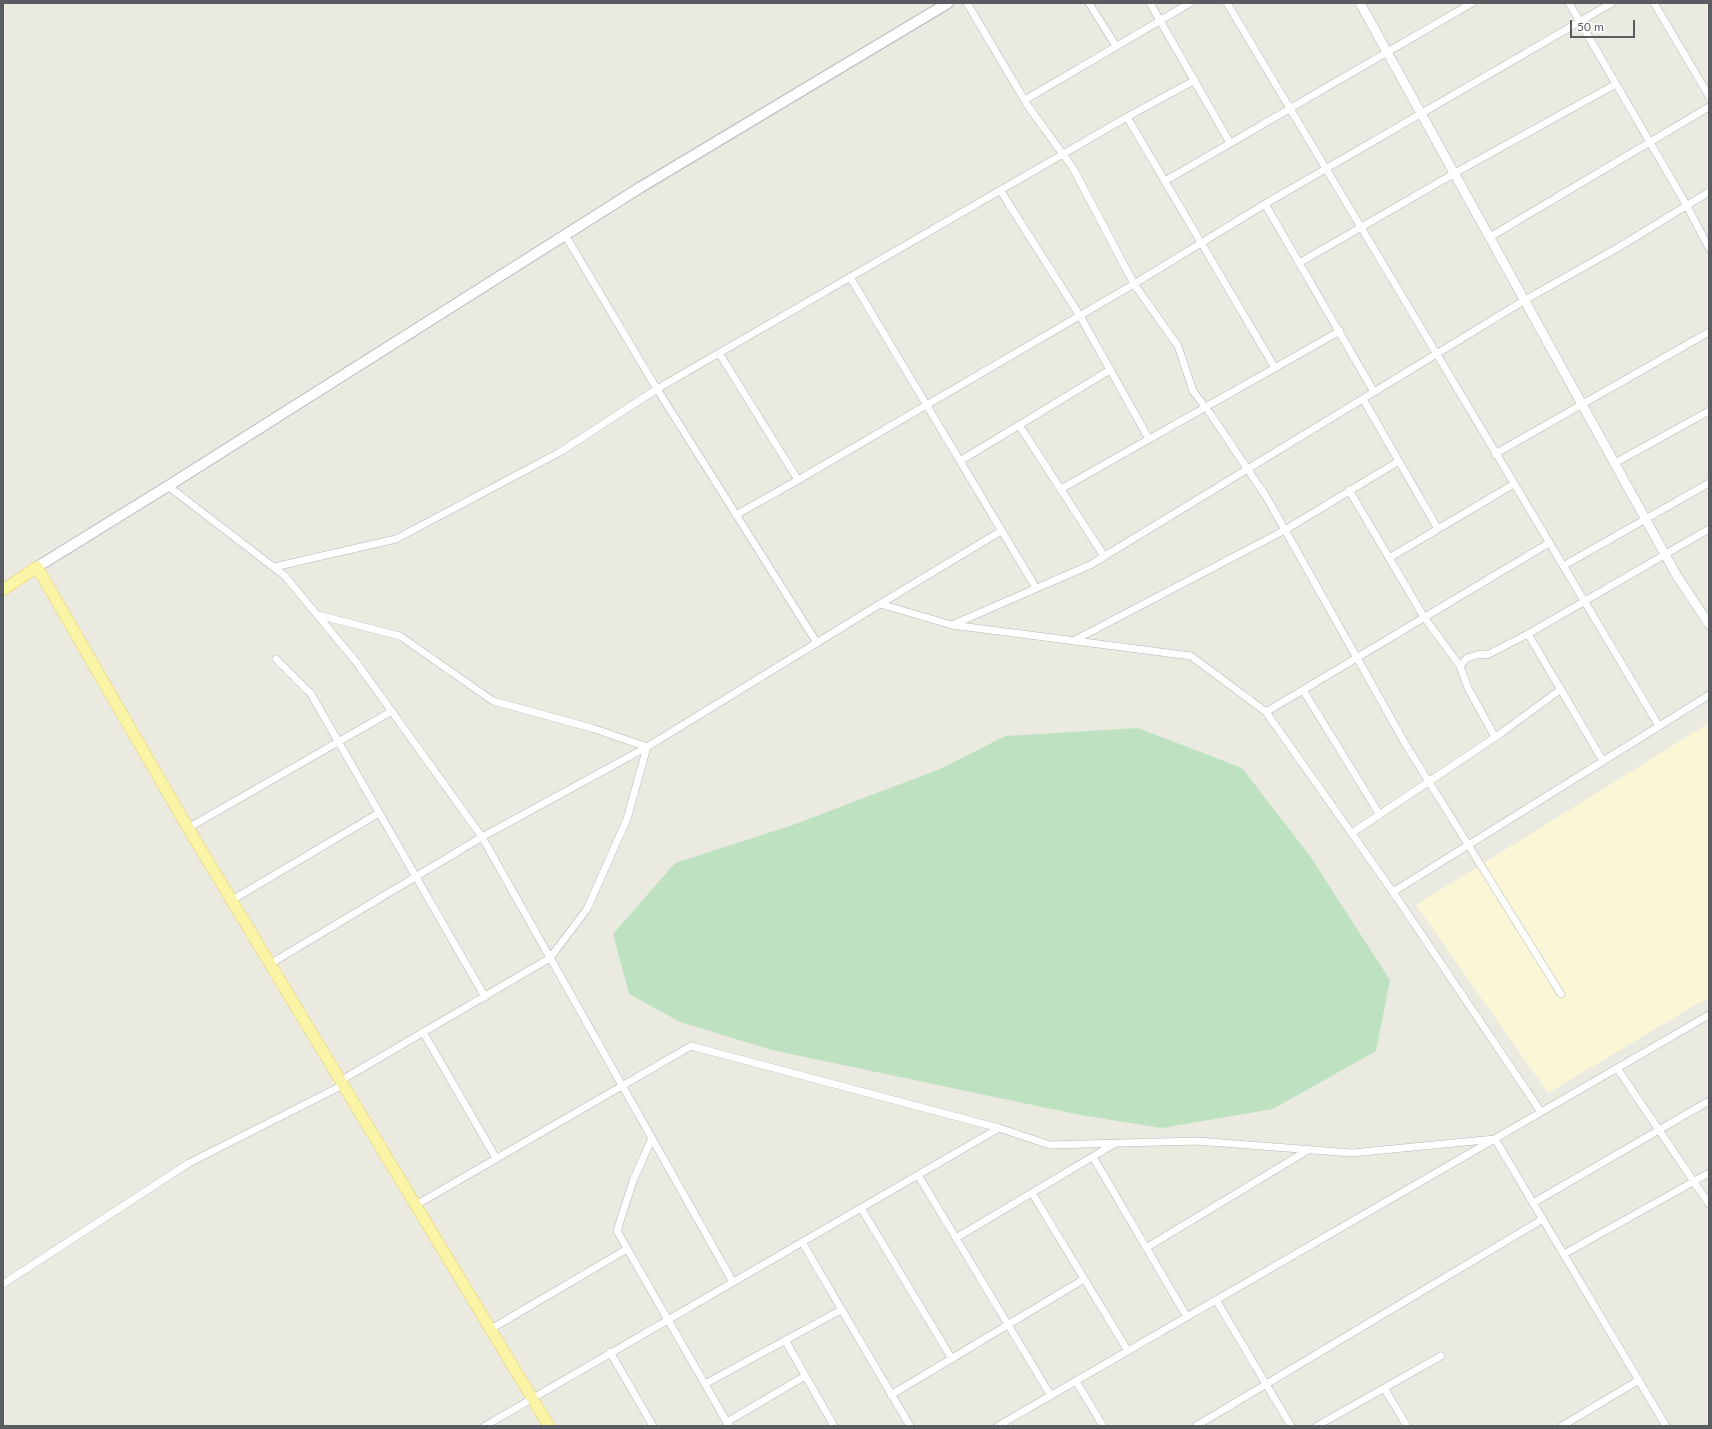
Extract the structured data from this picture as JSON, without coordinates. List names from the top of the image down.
{
  "scale_bar": "50 m"
}
